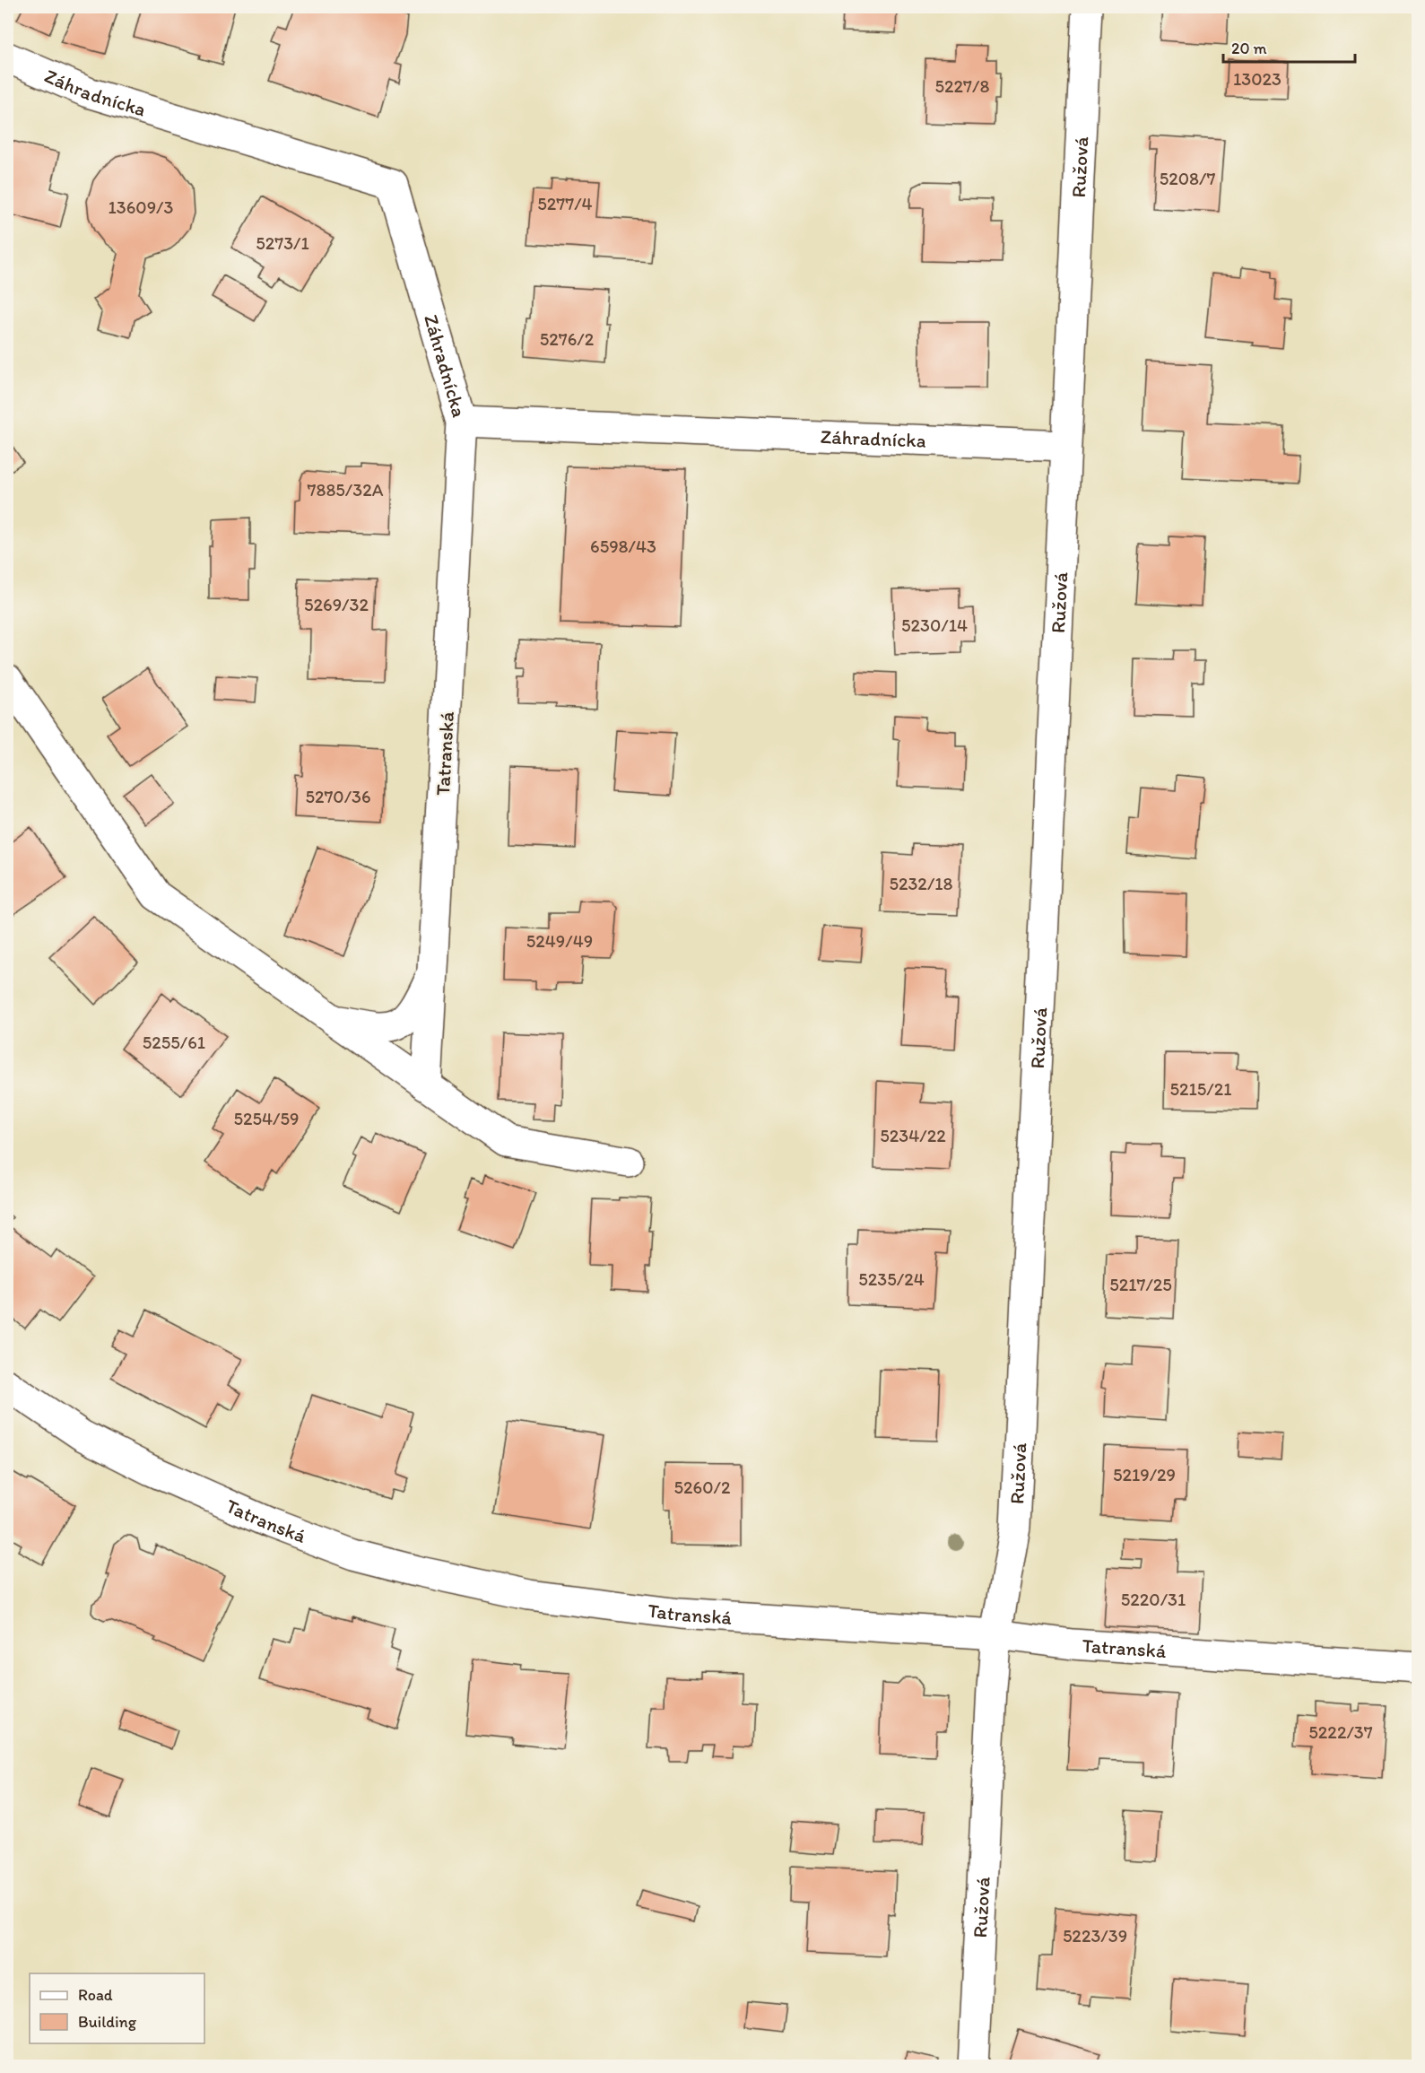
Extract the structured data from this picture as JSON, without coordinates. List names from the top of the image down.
{
  "streets": {
    "street": ["Záhradnícka", "Ružová", "Tatranská"]
  },
  "crossings": [
    ["Záhradnícka", "Ružová"],
    ["Záhradnícka", "Tatranská"],
    ["Ružová", "Tatranská"]
  ],
  "house_numbers": [
    "13023",
    "5227/8",
    "5208/7",
    "5277/4",
    "13609/3",
    "5273/1",
    "5276/2",
    "7885/32A",
    "6598/43",
    "5269/32",
    "5230/14",
    "5270/36",
    "5232/18",
    "5249/49",
    "5255/61",
    "5215/21",
    "5254/59",
    "5234/22",
    "5235/24",
    "5217/25",
    "5219/29",
    "5260/2",
    "5220/31",
    "5222/37",
    "5223/39"
  ],
  "legend": ["Road", "Building"],
  "scale_bar": "20 m"
}
